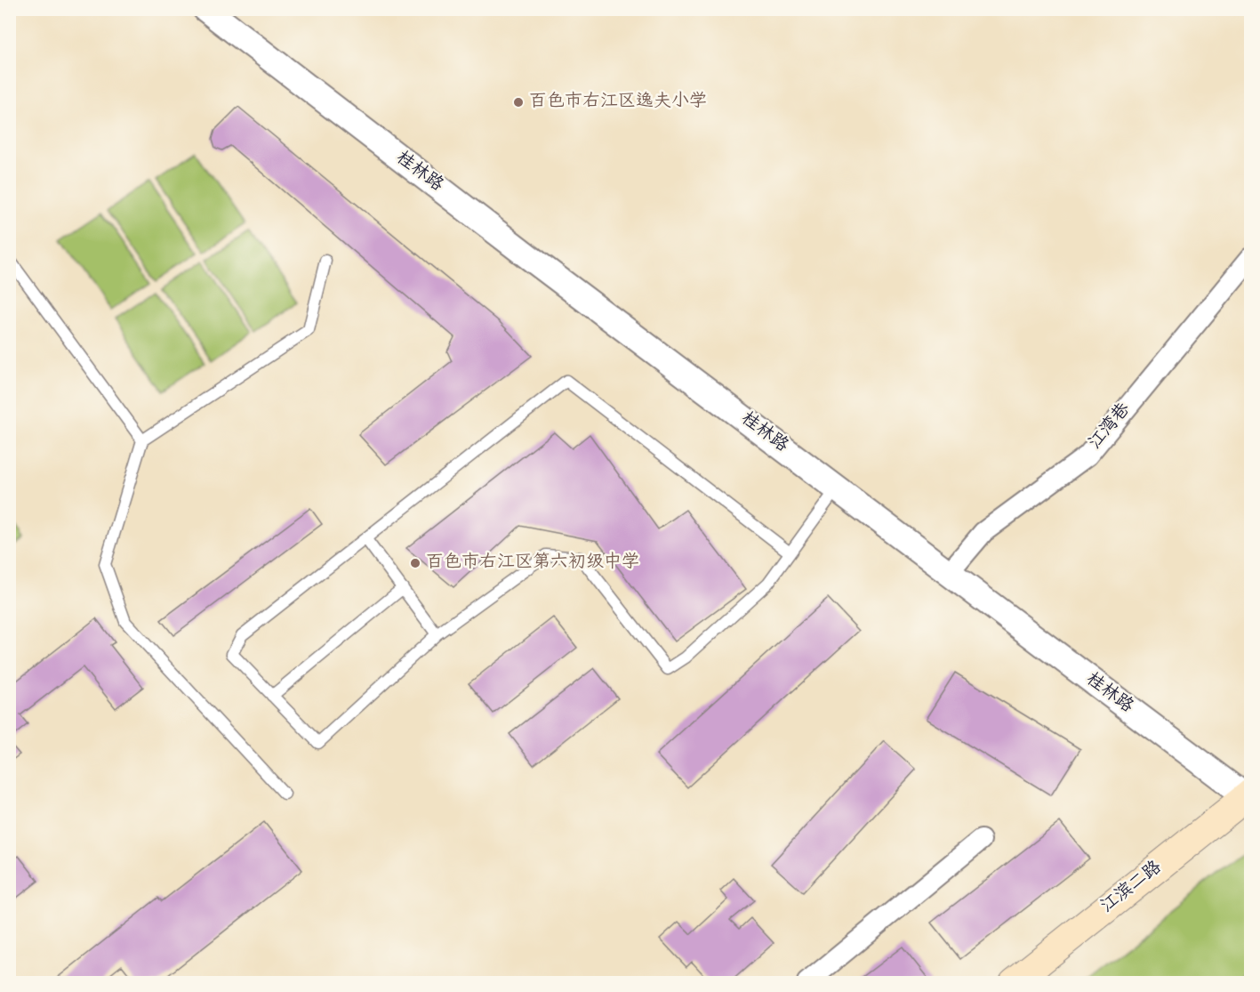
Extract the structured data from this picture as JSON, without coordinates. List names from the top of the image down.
{
  "streets": {
    "main road": ["江滨二路"],
    "street": ["桂林路", "江湾巷"]
  },
  "crossings": [
    ["桂林路", "江湾巷"],
    ["桂林路", "江滨二路"]
  ],
  "places": ["百色市右江区逸夫小学", "百色市右江区第六初级中学"]
}
